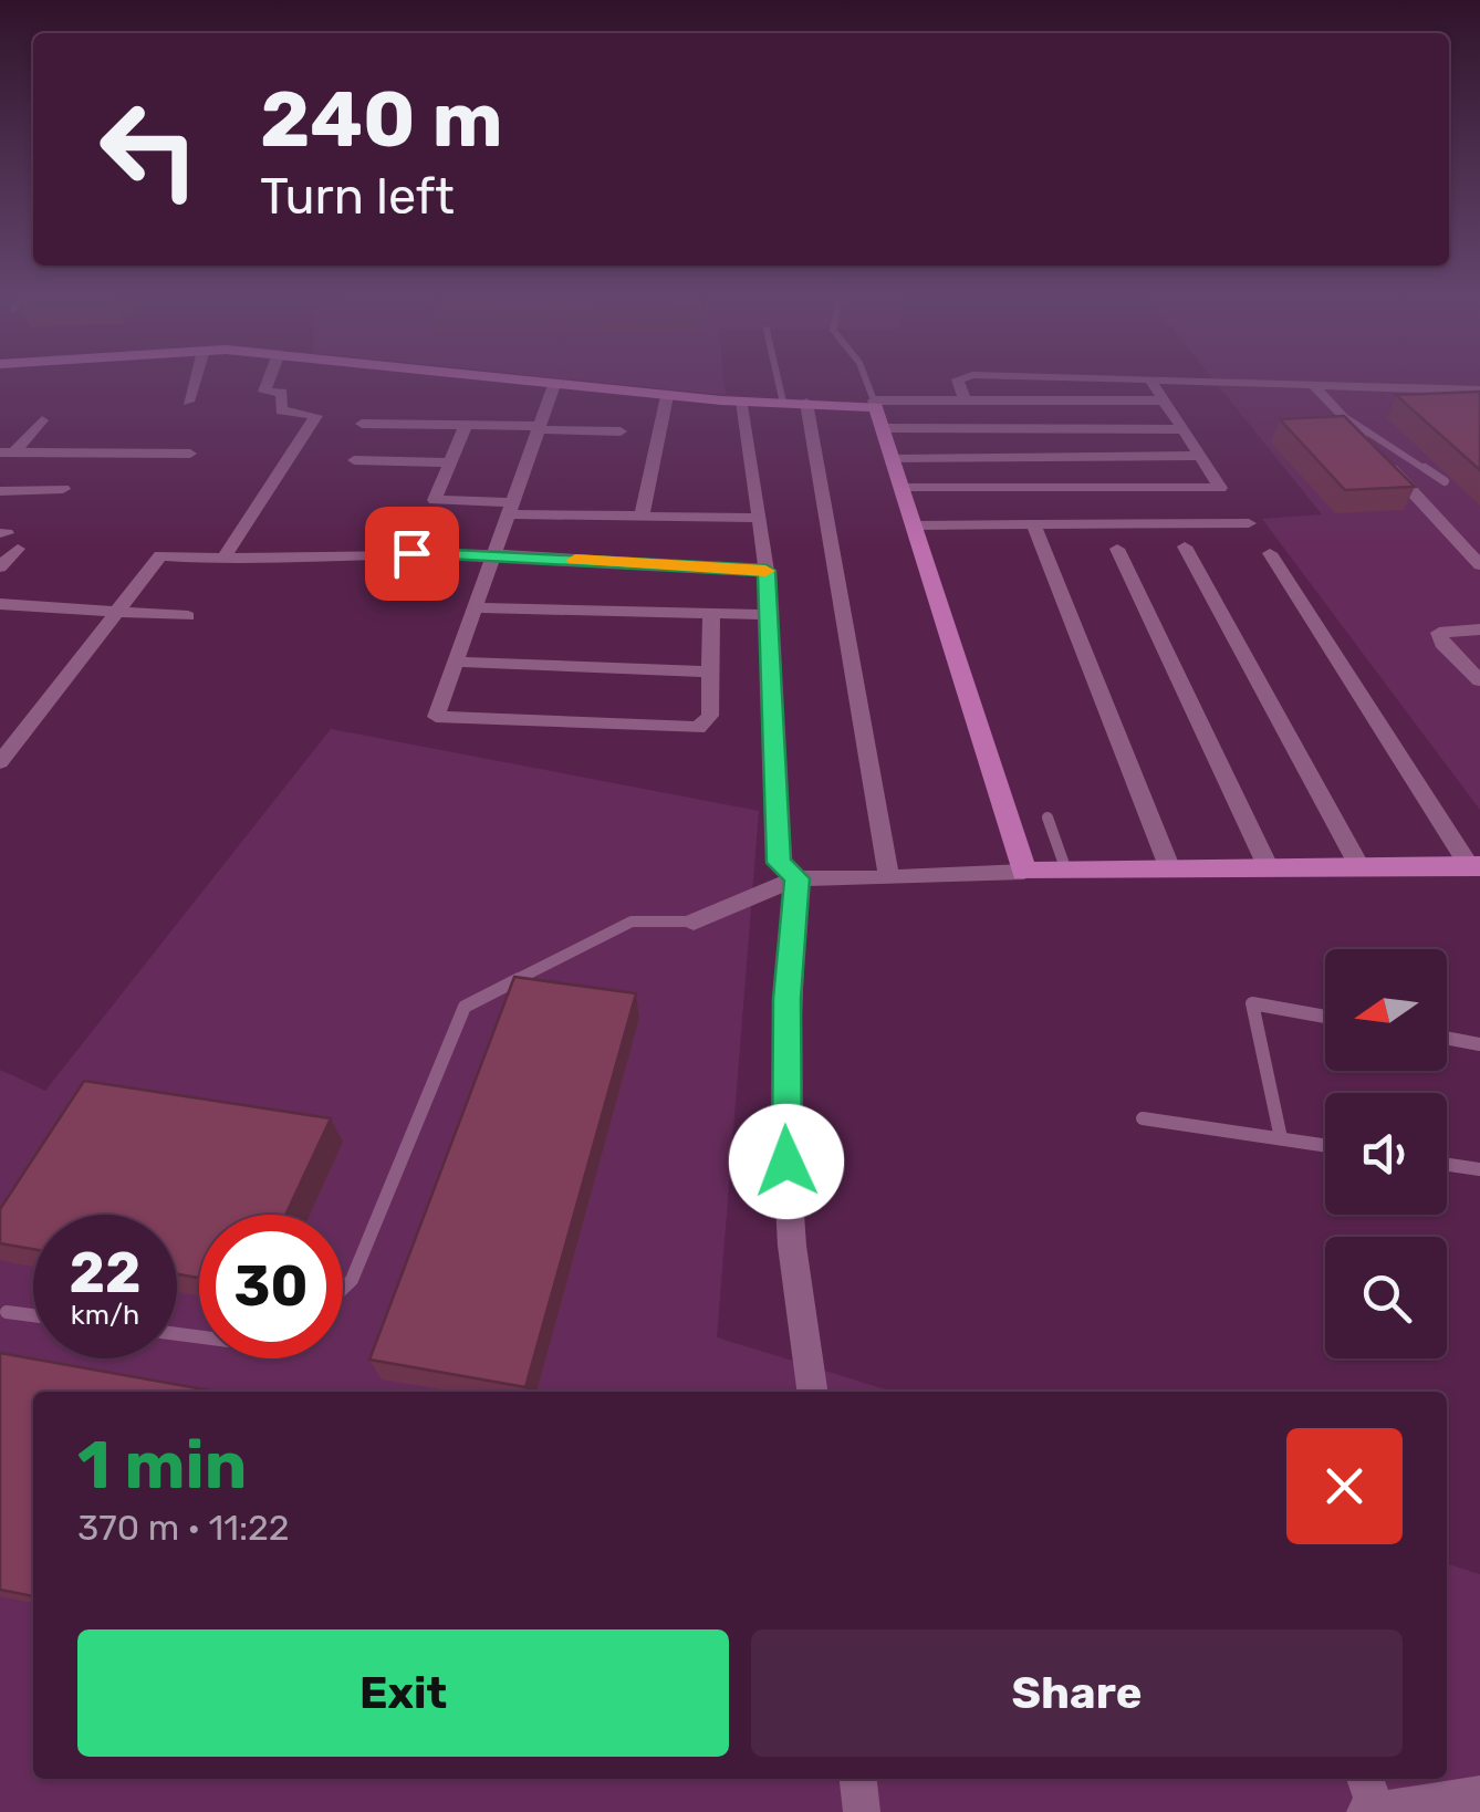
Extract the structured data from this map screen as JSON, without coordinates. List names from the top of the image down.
{
  "north": "left",
  "page": {
    "turn": ["240 m", "Turn left"],
    "speed": "22 km/h",
    "limit": "30",
    "heading": ["1 min", "370 m · 11:22"],
    "buttons": ["Exit", "Share"]
  }
}
